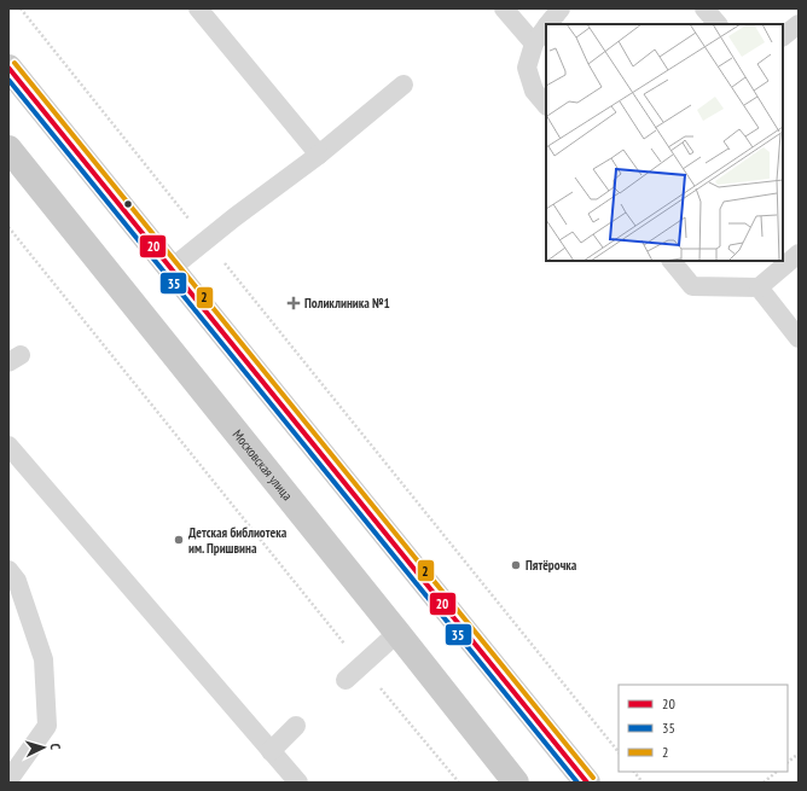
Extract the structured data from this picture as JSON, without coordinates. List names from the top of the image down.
{
  "streets": {
    "main road": ["Московская улица"]
  },
  "places": {
    "health": ["Поликлиника №1"],
    "other": ["Детская библиотека им. Пришвина", "Пятёрочка"]
  },
  "lines": ["transit line 2", "transit line 20", "transit line 35"],
  "legend": ["20", "35", "2"],
  "north": "right"
}
